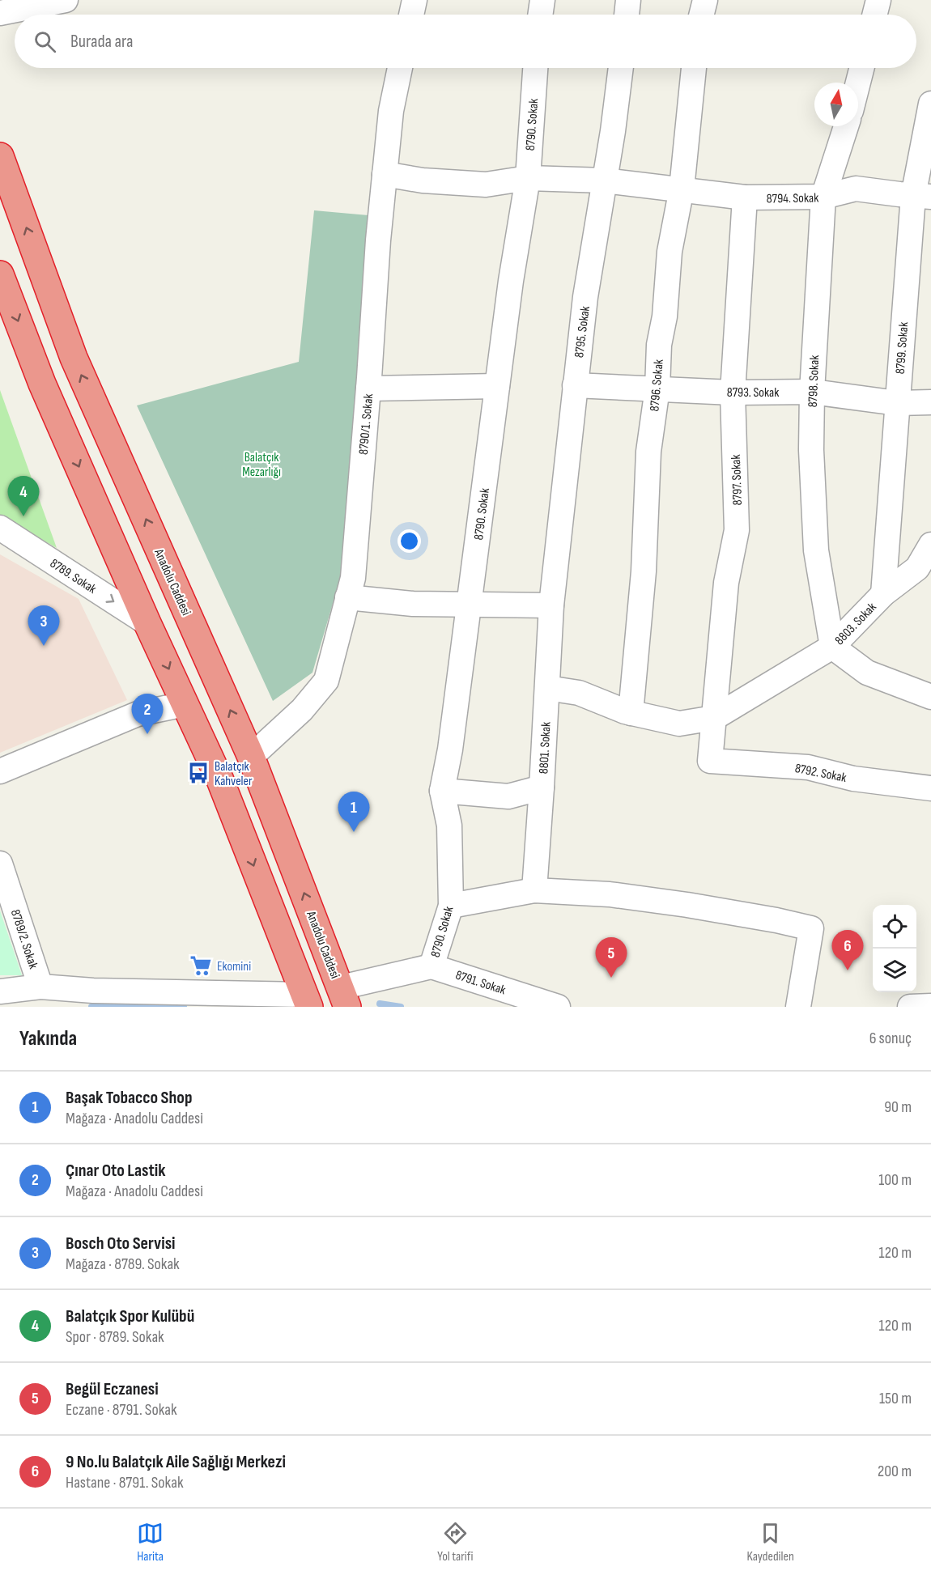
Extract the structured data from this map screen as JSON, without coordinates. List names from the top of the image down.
{
  "streets": {
    "highway": ["Anadolu Caddesi"],
    "street": [
      "8790. Sokak",
      "8794. Sokak",
      "8795. Sokak",
      "8799. Sokak",
      "8798. Sokak",
      "8796. Sokak",
      "8793. Sokak",
      "8790/1. Sokak",
      "8797. Sokak",
      "8789. Sokak",
      "8803. Sokak",
      "8801. Sokak",
      "8792. Sokak",
      "8789/2. Sokak",
      "8791. Sokak"
    ]
  },
  "crossings": [
    ["8790. Sokak", "8794. Sokak"],
    ["8790. Sokak", "8791. Sokak"],
    ["8794. Sokak", "8795. Sokak"],
    ["8794. Sokak", "8799. Sokak"],
    ["8794. Sokak", "8798. Sokak"],
    ["8794. Sokak", "8796. Sokak"],
    ["8794. Sokak", "8797. Sokak"],
    ["8795. Sokak", "8793. Sokak"],
    ["8795. Sokak", "8801. Sokak"],
    ["8799. Sokak", "8793. Sokak"],
    ["8799. Sokak", "8803. Sokak"],
    ["8798. Sokak", "8793. Sokak"],
    ["8798. Sokak", "8803. Sokak"],
    ["8796. Sokak", "8793. Sokak"],
    ["8793. Sokak", "8797. Sokak"],
    ["8790/1. Sokak", "Anadolu Caddesi"],
    ["8797. Sokak", "8803. Sokak"],
    ["8797. Sokak", "8792. Sokak"]
  ],
  "one_way": ["8789. Sokak"],
  "parks": ["Balatçık Mezarlığı"],
  "places": {
    "bus stop": ["Balatçık Kahveler"],
    "supermarket": ["Ekomini"]
  },
  "north": "top",
  "page": {
    "search": "Burada ara",
    "pins": [
      "4",
      "3",
      "2",
      "1",
      "6",
      "5"
    ],
    "heading": ["Yakında", "6 sonuç"],
    "list": [
      {
        "mark": "1",
        "name": "Başak Tobacco Shop",
        "note": "Mağaza · Anadolu Caddesi",
        "value": "90 m"
      },
      {
        "mark": "2",
        "name": "Çınar Oto Lastik",
        "note": "Mağaza · Anadolu Caddesi",
        "value": "100 m"
      },
      {
        "mark": "3",
        "name": "Bosch Oto Servisi",
        "note": "Mağaza · 8789. Sokak",
        "value": "120 m"
      },
      {
        "mark": "4",
        "name": "Balatçık Spor Kulübü",
        "note": "Spor · 8789. Sokak",
        "value": "120 m"
      },
      {
        "mark": "5",
        "name": "Begül Eczanesi",
        "note": "Eczane · 8791. Sokak",
        "value": "150 m"
      },
      {
        "mark": "6",
        "name": "9 No.lu Balatçık Aile Sağlığı Merkezi",
        "note": "Hastane · 8791. Sokak",
        "value": "200 m"
      }
    ],
    "nav": ["Harita", "Yol tarifi", "Kaydedilen"]
  }
}
